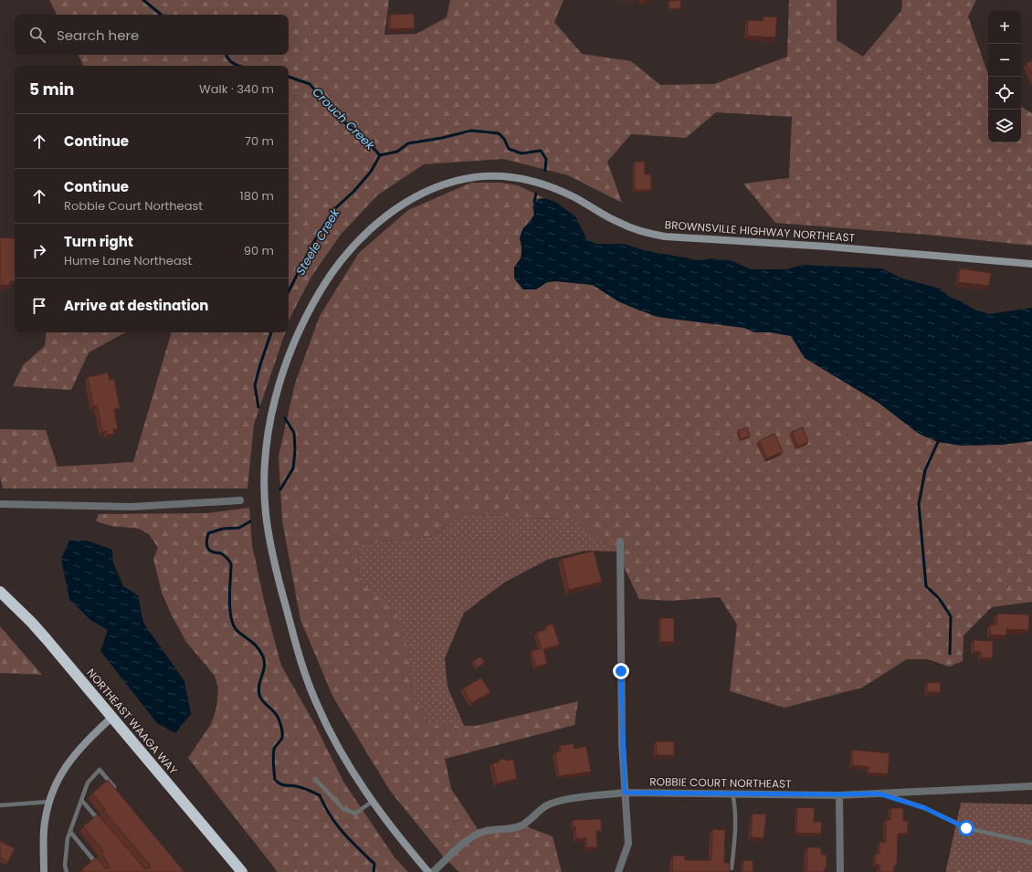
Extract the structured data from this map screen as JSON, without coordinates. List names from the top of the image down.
{
  "streets": {
    "highway": ["NORTHEAST WAAGA WAY"],
    "main road": ["BROWNSVILLE HIGHWAY NORTHEAST"],
    "street": ["ROBBIE COURT NORTHEAST"]
  },
  "water": ["Crouch Creek", "Steele Creek"],
  "page": {
    "map_buttons": ["+", "−"],
    "search": "Search here",
    "heading": ["5 min", "Walk · 340 m"],
    "list": [
      ["Continue", "70 m"],
      ["Continue", "Robbie Court Northeast", "180 m"],
      ["Turn right", "Hume Lane Northeast", "90 m"],
      "Arrive at destination"
    ]
  }
}
